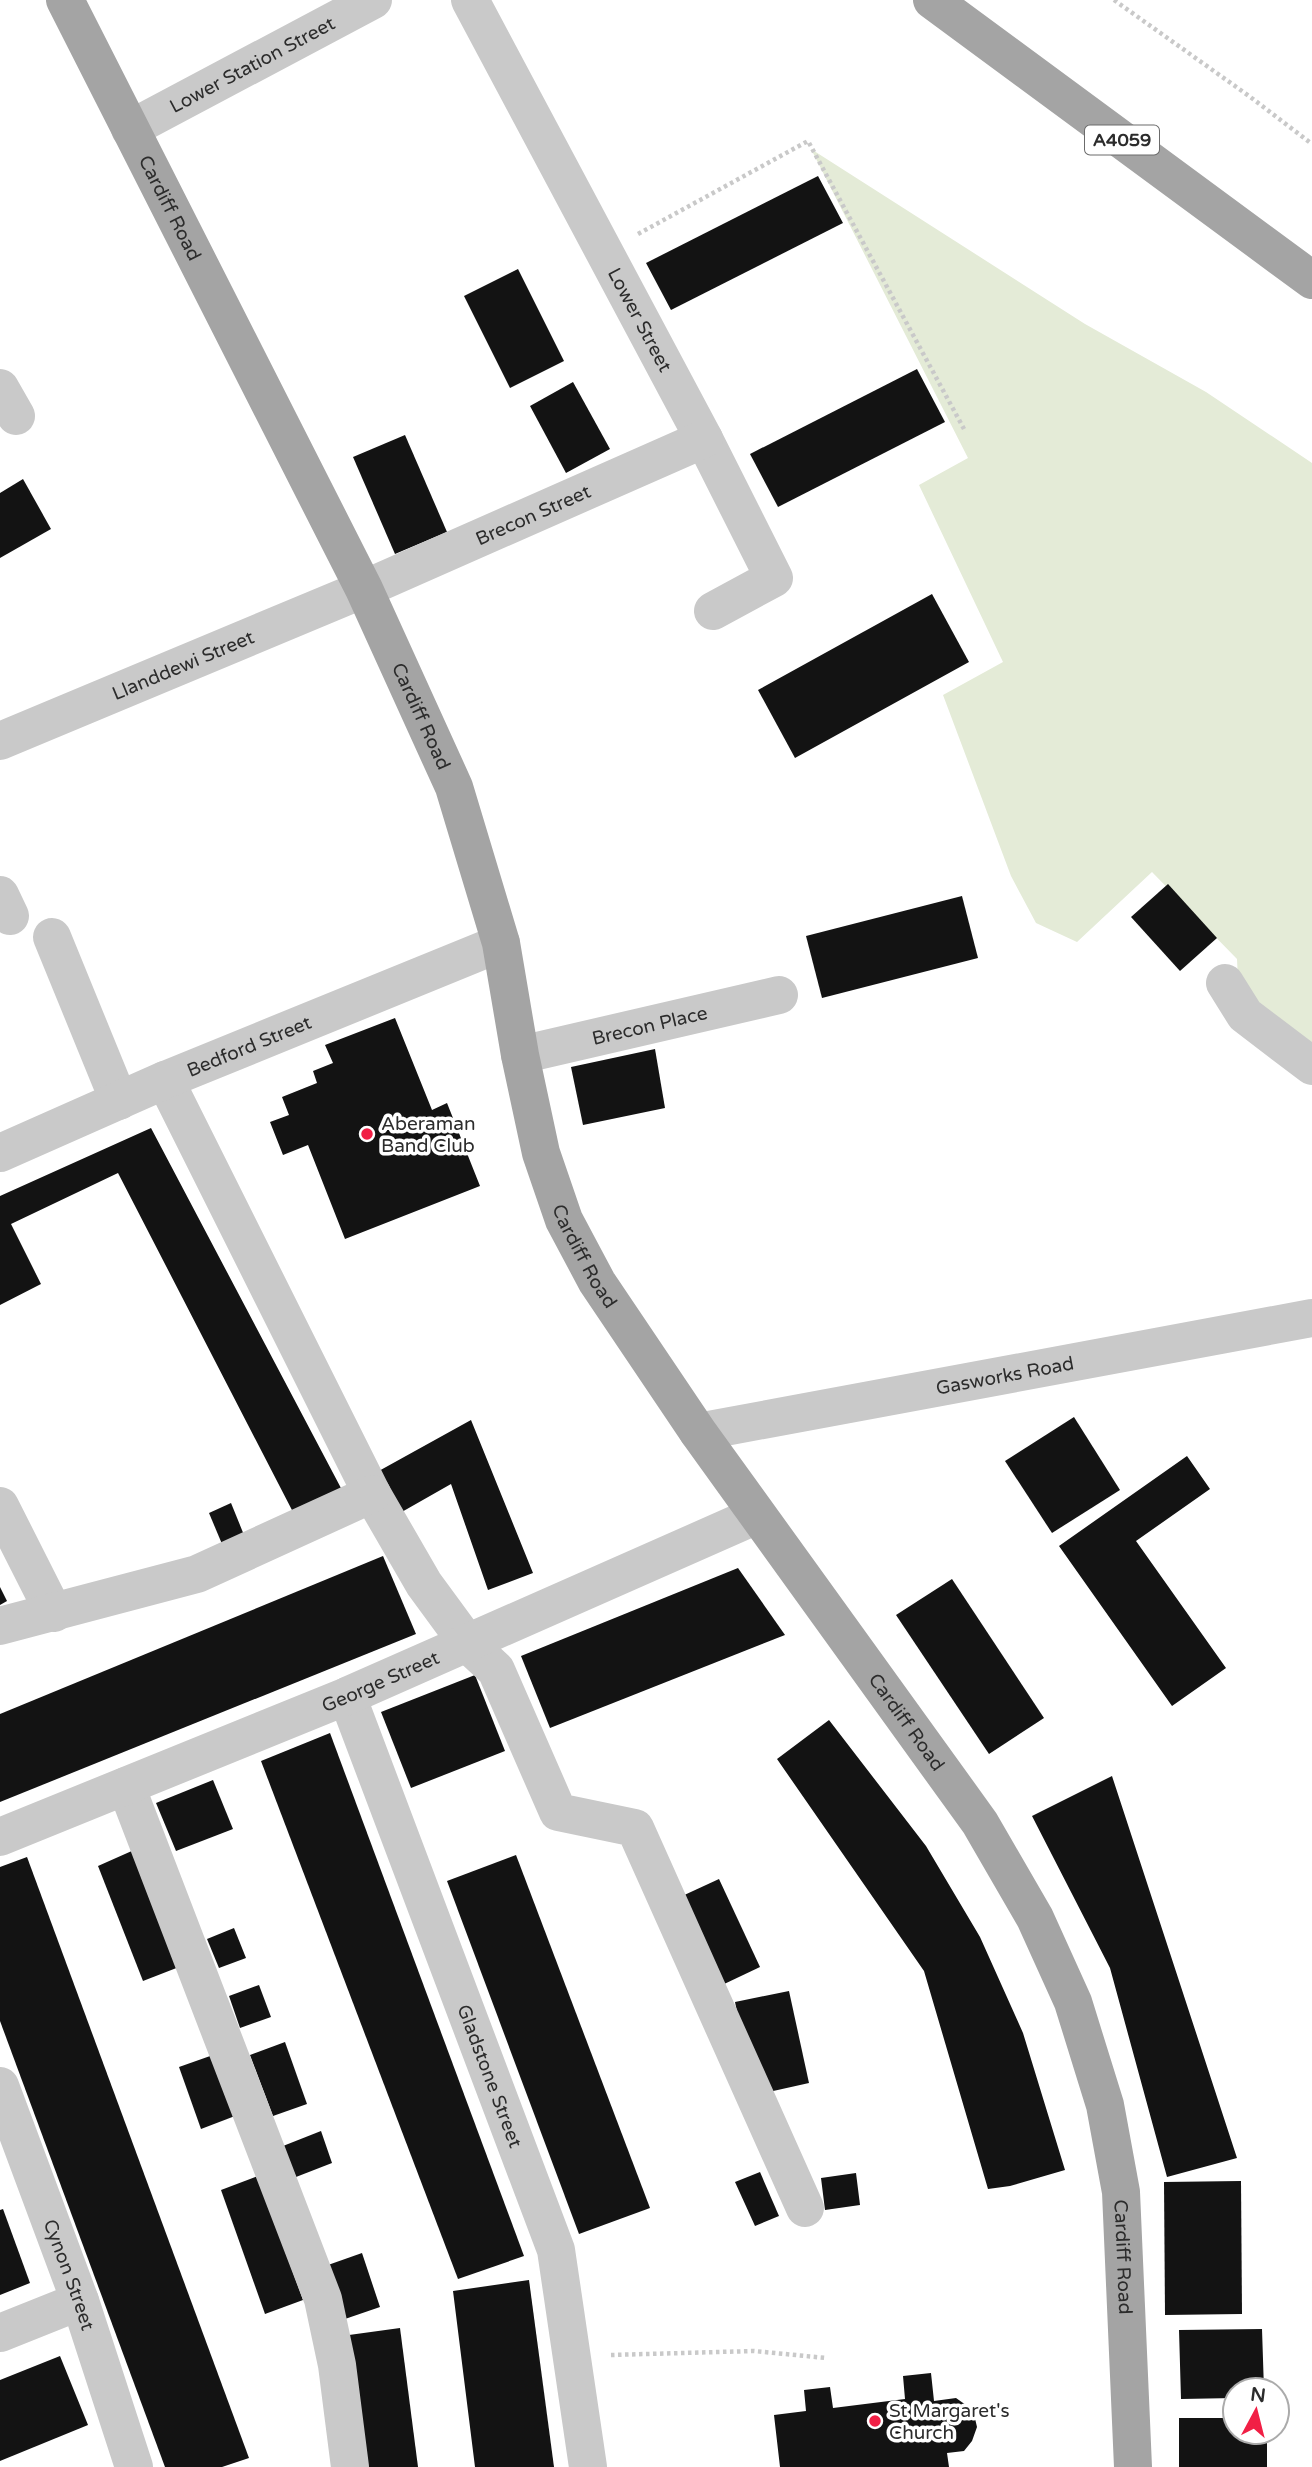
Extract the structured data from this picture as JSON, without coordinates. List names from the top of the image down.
{
  "streets": {
    "main road": ["A4059", "Cardiff Road"],
    "street": [
      "Lower Station Street",
      "Lower Street",
      "Brecon Street",
      "Llanddewi Street",
      "Brecon Place",
      "Bedford Street",
      "Gasworks Road",
      "George Street",
      "Gladstone Street",
      "Cynon Street"
    ]
  },
  "crossings": [
    ["Lower Station Street", "Cardiff Road"],
    ["Cardiff Road", "Brecon Street"],
    ["Cardiff Road", "Llanddewi Street"],
    ["Cardiff Road", "Brecon Place"],
    ["Cardiff Road", "Bedford Street"],
    ["Cardiff Road", "Gasworks Road"],
    ["Cardiff Road", "George Street"],
    ["Lower Street", "Brecon Street"],
    ["Brecon Street", "Llanddewi Street"],
    ["George Street", "Gladstone Street"]
  ],
  "places": ["Aberaman Band Club", "St Margaret's Church"],
  "north": "top"
}
